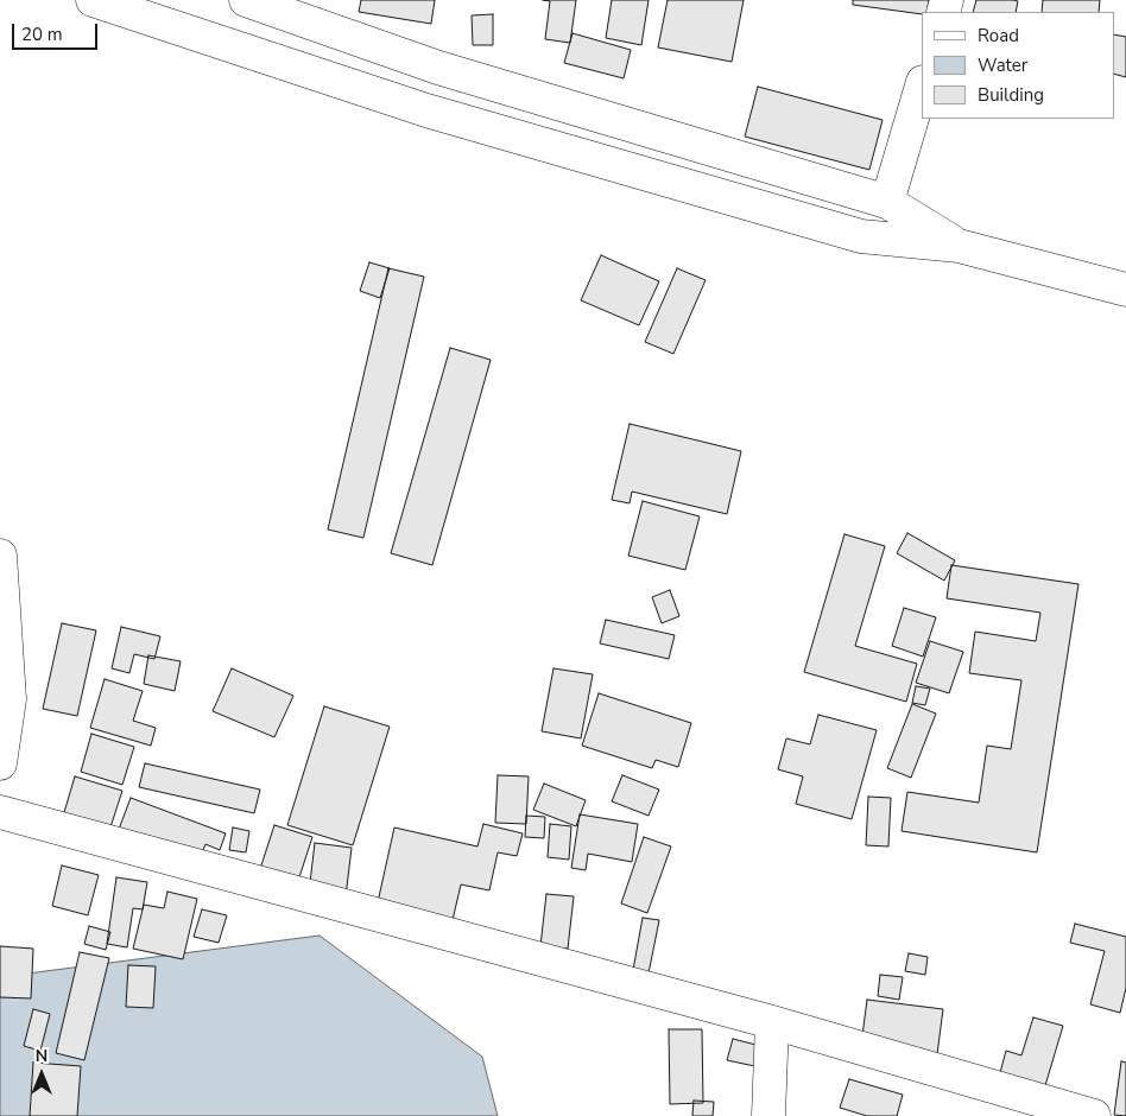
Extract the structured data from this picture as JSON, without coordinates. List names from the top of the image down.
{
  "legend": ["Road", "Water", "Building"],
  "scale_bar": "20 m",
  "north": "top"
}
